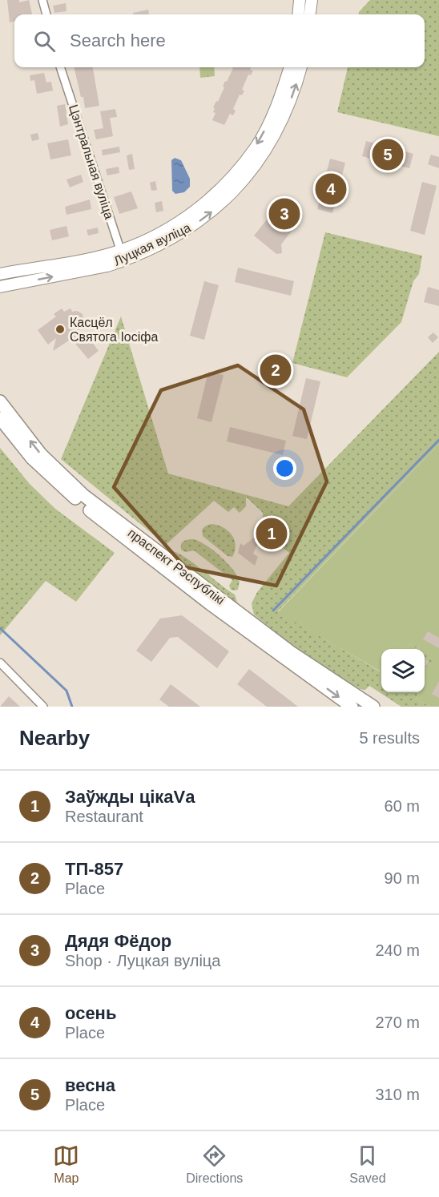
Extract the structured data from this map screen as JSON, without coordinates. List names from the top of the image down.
{
  "streets": {
    "main road": ["праспект Рэспублікі"],
    "street": ["Цэнтральная вуліца", "Луцкая вуліца"]
  },
  "crossings": [
    ["Цэнтральная вуліца", "Луцкая вуліца"]
  ],
  "places": ["Касцёл Святога Іосіфа"],
  "page": {
    "search": "Search here",
    "pins": [
      "5",
      "4",
      "3",
      "2",
      "1"
    ],
    "heading": ["Nearby", "5 results"],
    "list": [
      {
        "mark": "1",
        "name": "Заўжды цікаVа",
        "note": "Restaurant",
        "value": "60 m"
      },
      {
        "mark": "2",
        "name": "ТП-857",
        "note": "Place",
        "value": "90 m"
      },
      {
        "mark": "3",
        "name": "Дядя Фёдор",
        "note": "Shop · Луцкая вуліца",
        "value": "240 m"
      },
      {
        "mark": "4",
        "name": "осень",
        "note": "Place",
        "value": "270 m"
      },
      {
        "mark": "5",
        "name": "весна",
        "note": "Place",
        "value": "310 m"
      }
    ],
    "nav": ["Map", "Directions", "Saved"]
  }
}
